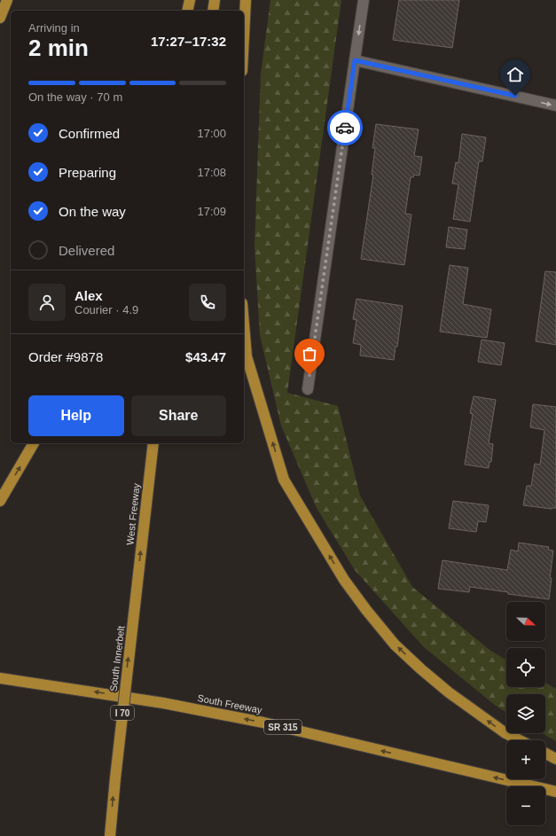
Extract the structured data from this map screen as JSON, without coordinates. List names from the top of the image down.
{
  "streets": {
    "highway": [
      "West Freeway",
      "South Innerbelt",
      "South Freeway",
      "I 70",
      "SR 315"
    ]
  },
  "crossings": [
    ["West Freeway", "South Innerbelt"]
  ],
  "one_way": ["West Freeway", "South Innerbelt", "South Freeway"],
  "north": "right",
  "page": {
    "heading": ["2 min", "Arriving in", "17:27–17:32"],
    "panel": [
      "Alex",
      "Courier · 4.9",
      "Order #9878",
      "$43.47"
    ],
    "bar": "On the way · 70 m",
    "list": [
      ["Confirmed", "17:00"],
      ["Preparing", "17:08"],
      ["On the way", "17:09"],
      "Delivered"
    ],
    "buttons": ["Help", "Share"],
    "map_buttons": ["+", "−"]
  }
}
